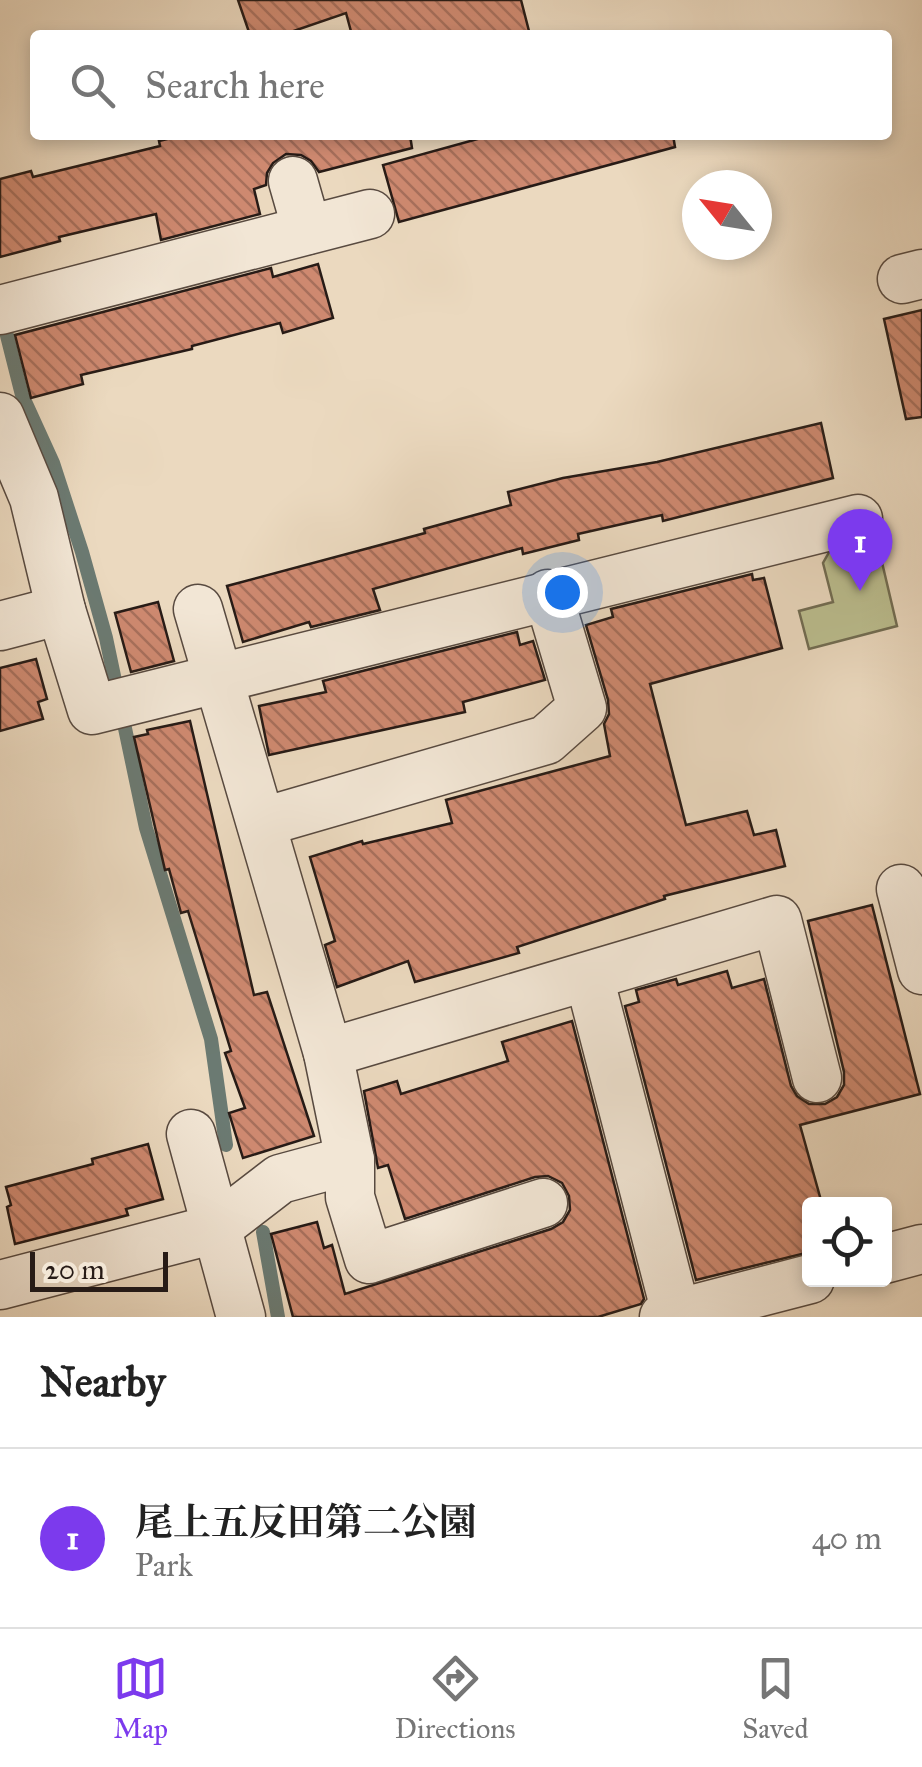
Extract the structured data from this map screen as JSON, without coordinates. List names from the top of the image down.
{
  "scale_bar": "20 m",
  "north": "top left",
  "page": {
    "search": "Search here",
    "pins": "1",
    "scale": "20 m",
    "heading": "Nearby",
    "list": [
      {
        "mark": "1",
        "name": "尾上五反田第二公園",
        "note": "Park",
        "value": "40 m"
      }
    ],
    "nav": ["Map", "Directions", "Saved"]
  }
}
